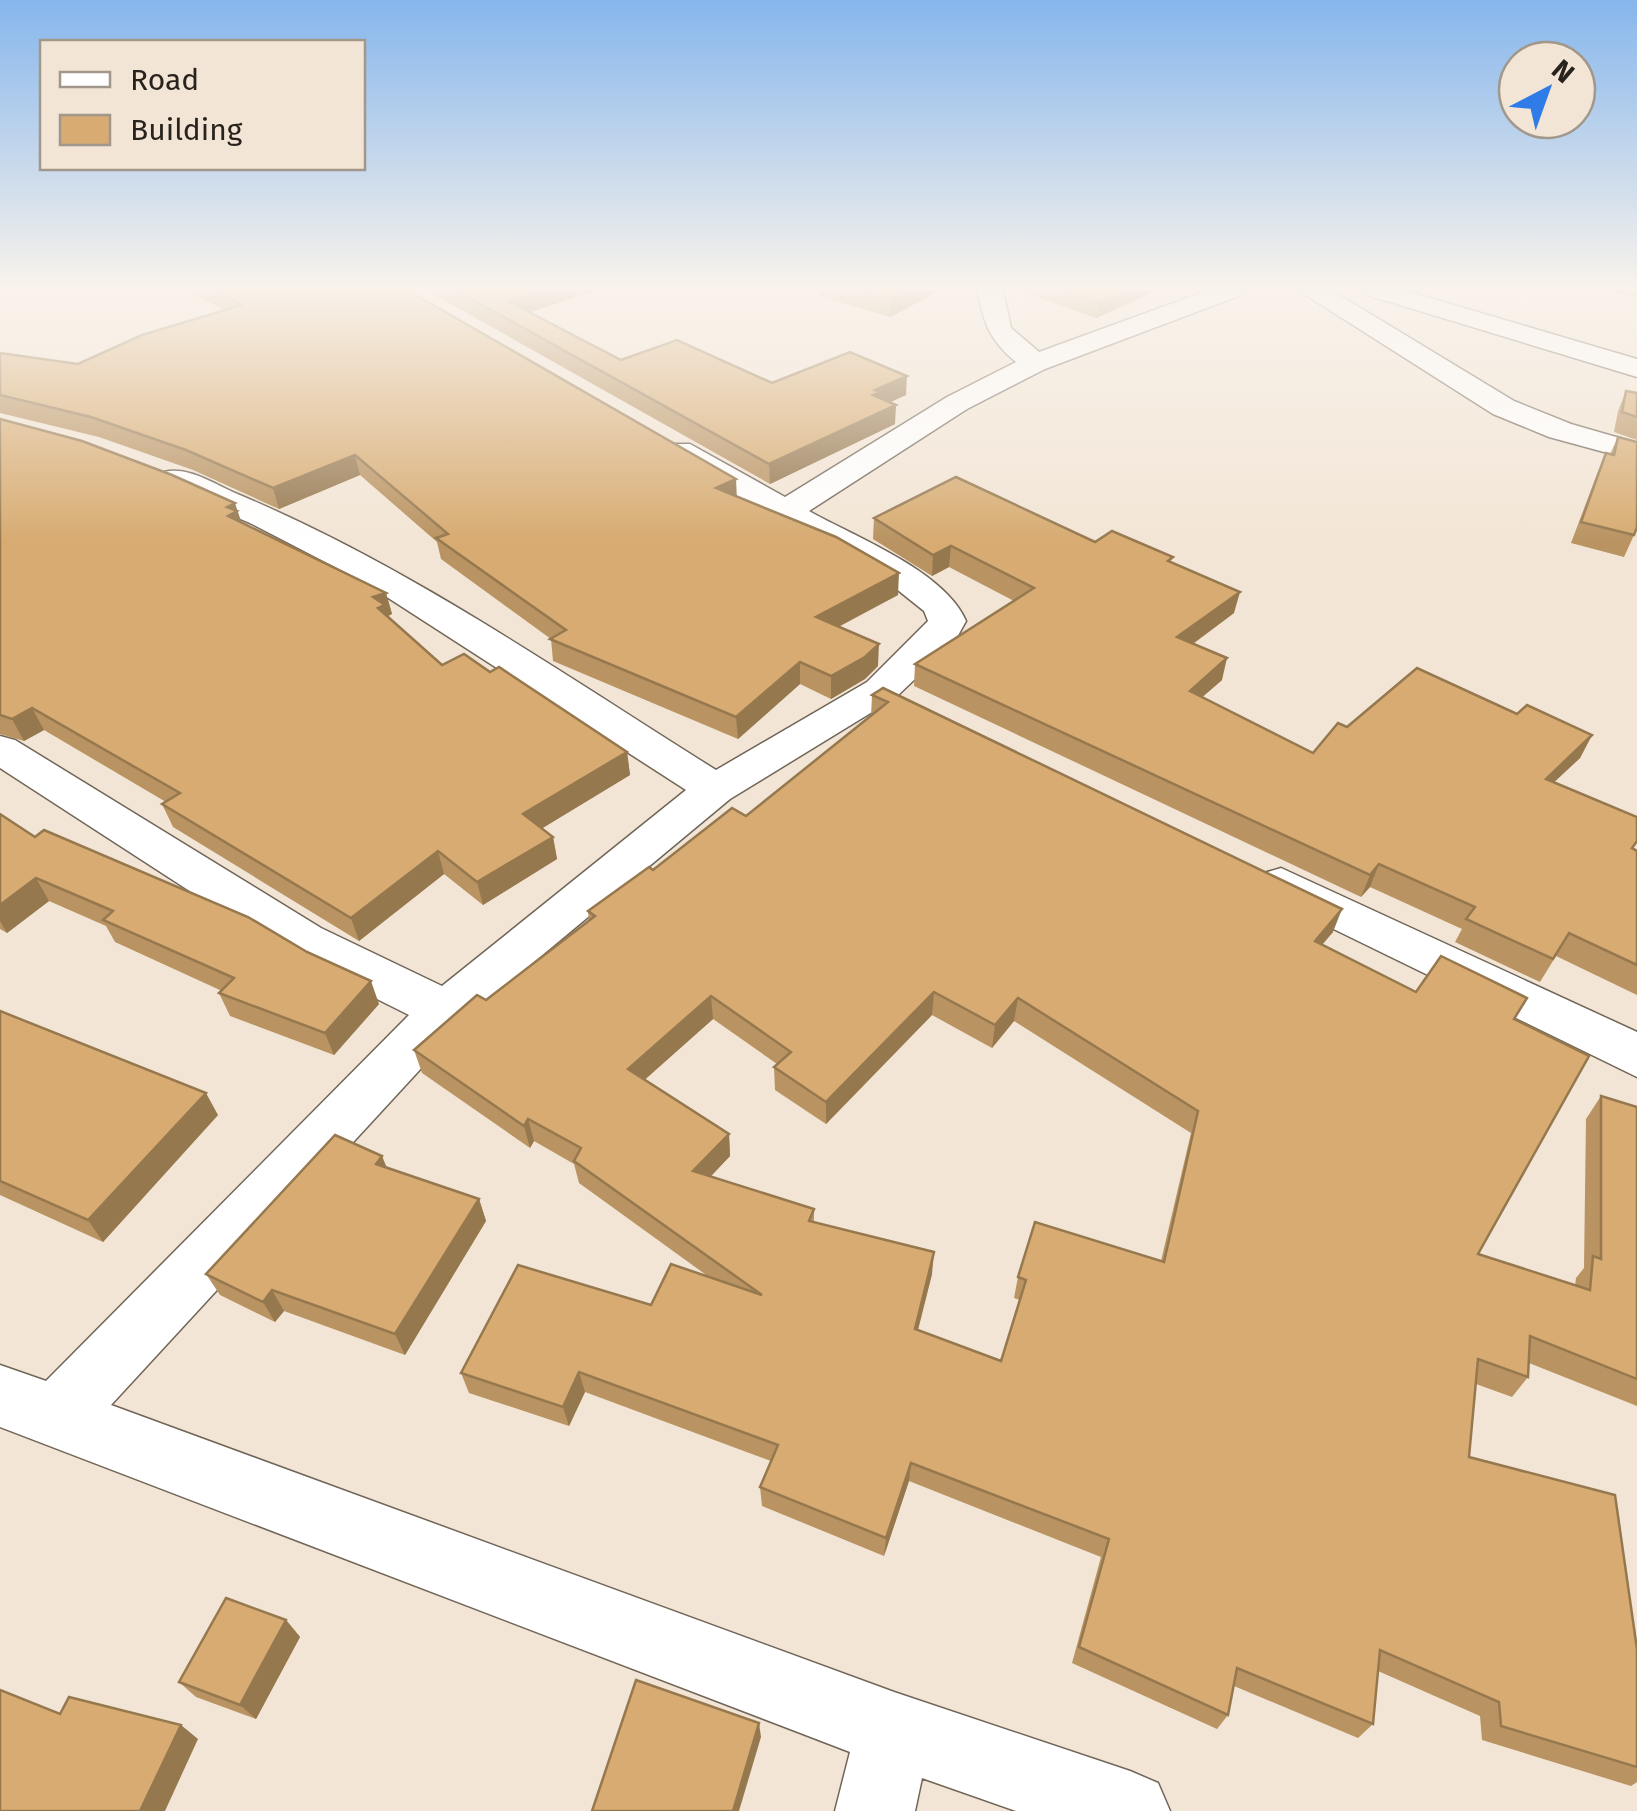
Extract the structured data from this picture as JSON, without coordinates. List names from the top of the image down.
{
  "legend": ["Road", "Building"],
  "north": "top right"
}
